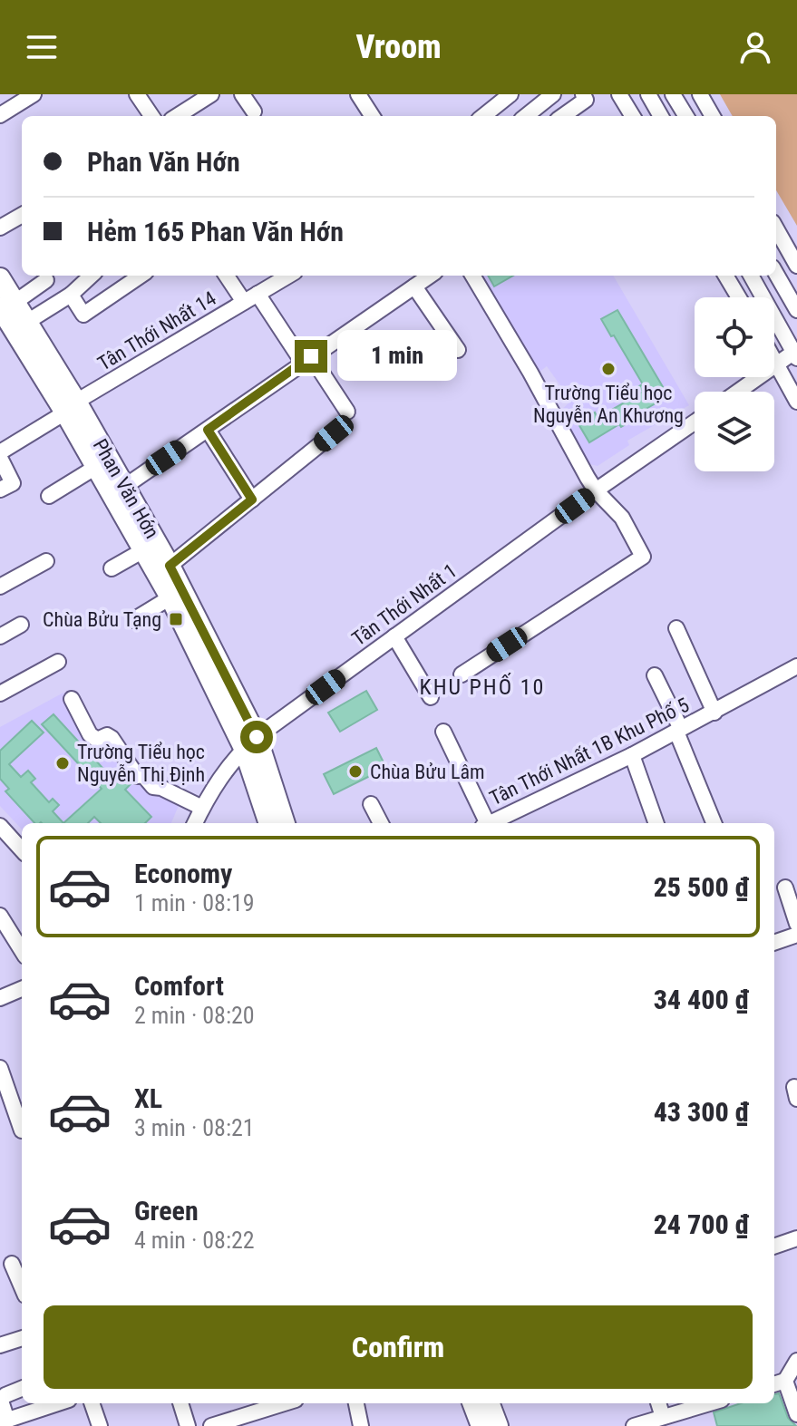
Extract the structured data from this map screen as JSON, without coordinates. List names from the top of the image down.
{
  "streets": {
    "main road": ["Phan Văn Hớn"],
    "street": ["Tân Thới Nhất 14", "Tân Thới Nhất 1", "Tân Thới Nhất 1B Khu Phố 5"]
  },
  "crossings": [
    ["Tân Thới Nhất 14", "Phan Văn Hớn"],
    ["Phan Văn Hớn", "Tân Thới Nhất 1"]
  ],
  "districts": ["KHU PHỐ 10"],
  "places": {
    "other": ["Trường Tiểu học Nguyễn An Khương", "Trường Tiểu học Nguyễn Thị Định", "Chùa Bửu Lâm"],
    "transit": ["Chùa Bửu Tạng"]
  },
  "page": {
    "header": "Vroom",
    "banner": ["Phan Văn Hớn", "Hẻm 165 Phan Văn Hớn"],
    "bubble": "1 min",
    "list": [
      {
        "name": "Economy",
        "note": "1 min · 08:19",
        "value": "25 500 ₫"
      },
      {
        "name": "Comfort",
        "note": "2 min · 08:20",
        "value": "34 400 ₫"
      },
      {
        "name": "XL",
        "note": "3 min · 08:21",
        "value": "43 300 ₫"
      },
      {
        "name": "Green",
        "note": "4 min · 08:22",
        "value": "24 700 ₫"
      }
    ],
    "buttons": "Confirm"
  }
}
